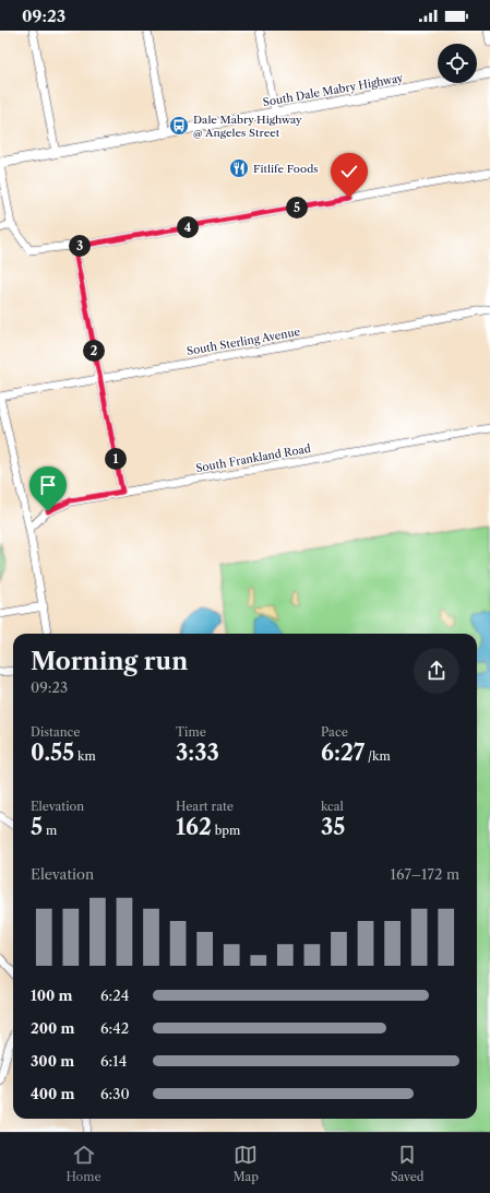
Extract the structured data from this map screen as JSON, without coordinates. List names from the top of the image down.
{
  "streets": {
    "main road": ["South Dale Mabry Highway"],
    "street": ["South Sterling Avenue", "South Frankland Road"]
  },
  "places": {
    "bus stop": ["Dale Mabry Highway @ Angeles Street"],
    "restaurant": ["Fitlife Foods"]
  },
  "page": {
    "status": "09:23",
    "pins": [
      "5",
      "4",
      "3",
      "2",
      "1"
    ],
    "heading": ["Morning run", "09:23"],
    "stats": [
      ["Distance", "0.55 km"],
      ["Time", "3:33"],
      ["Pace", "6:27 /km"],
      ["Elevation", "5 m"],
      ["Heart rate", "162 bpm"],
      ["kcal", "35"]
    ],
    "chart": ["Elevation", "167–172 m"],
    "list": [
      {
        "name": "100 m",
        "note": "6:24"
      },
      {
        "name": "200 m",
        "note": "6:42"
      },
      {
        "name": "300 m",
        "note": "6:14"
      },
      {
        "name": "400 m",
        "note": "6:30"
      }
    ],
    "tabs": ["Home", "Map", "Saved"]
  }
}
